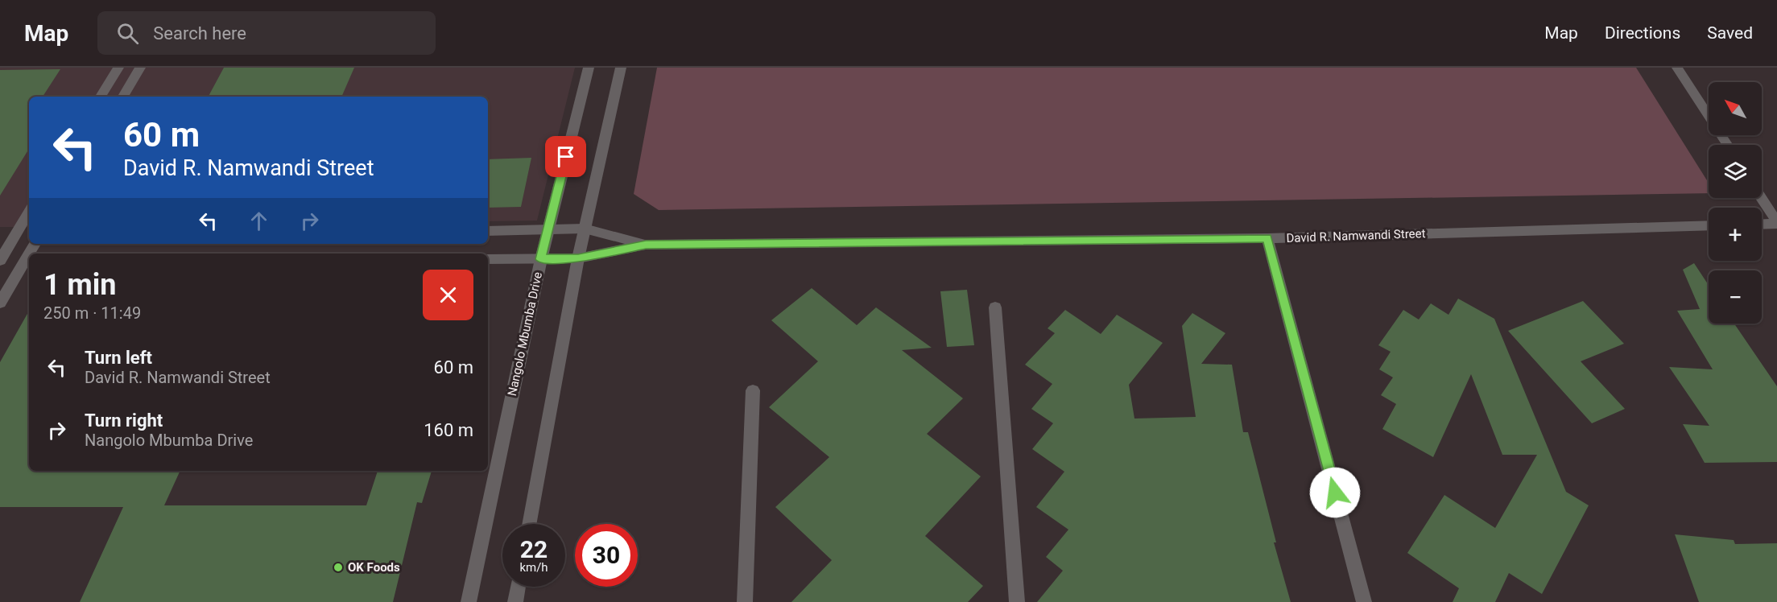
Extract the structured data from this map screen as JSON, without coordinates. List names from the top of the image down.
{
  "streets": {
    "street": ["David R. Namwandi Street", "Nangolo Mbumba Drive"]
  },
  "crossings": [
    ["David R. Namwandi Street", "Nangolo Mbumba Drive"]
  ],
  "places": ["OK Foods"],
  "north": "top left",
  "page": {
    "header": "Map",
    "search": "Search here",
    "nav": ["Map", "Directions", "Saved"],
    "map_buttons": ["+", "−"],
    "turn": ["60 m", "David R. Namwandi Street"],
    "heading": ["1 min", "250 m · 11:49"],
    "list": [
      {
        "name": "Turn left",
        "note": "David R. Namwandi Street",
        "value": "60 m"
      },
      {
        "name": "Turn right",
        "note": "Nangolo Mbumba Drive",
        "value": "160 m"
      }
    ],
    "speed": "22 km/h",
    "limit": "30"
  }
}
